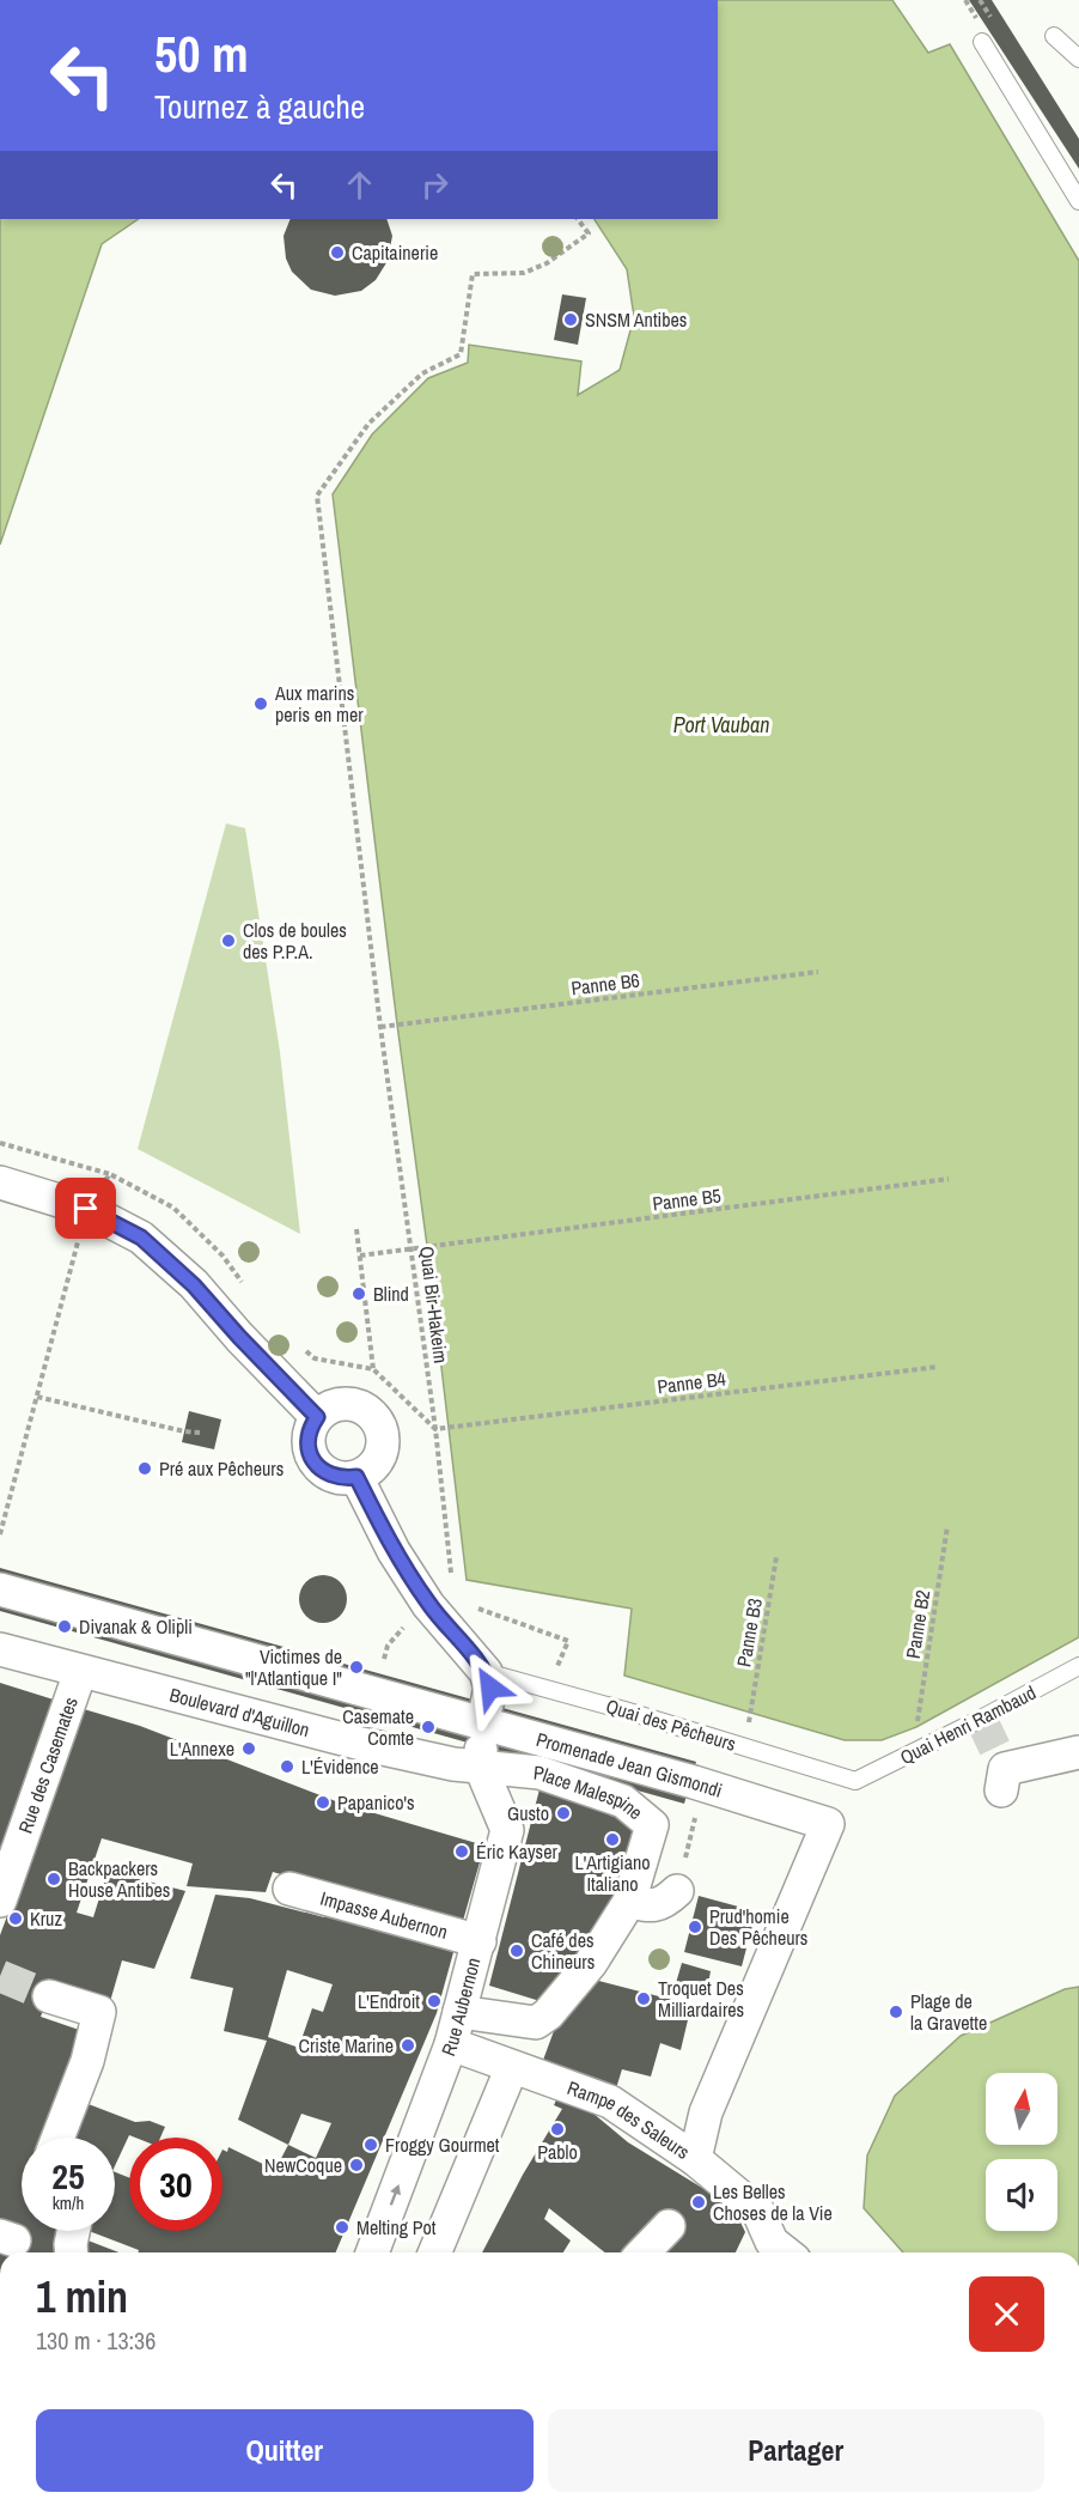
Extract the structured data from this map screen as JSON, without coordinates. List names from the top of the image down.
{
  "streets": {
    "street": [
      "Boulevard d'Aguillon",
      "Rue des Casemates",
      "Promenade Jean Gismondi",
      "Place Malespine",
      "Impasse Aubernon",
      "Rue Aubernon",
      "Rampe des Saleurs"
    ],
    "lane": ["Quai des Pêcheurs", "Quai Henri Rambaud"],
    "path": [
      "Panne B6",
      "Panne B5",
      "Quai Bir-Hakeim",
      "Panne B4",
      "Panne B2",
      "Panne B3"
    ]
  },
  "crossings": [
    ["Panne B6", "Quai Bir-Hakeim"],
    ["Panne B5", "Quai Bir-Hakeim"],
    ["Quai Bir-Hakeim", "Panne B4"],
    ["Boulevard d'Aguillon", "Rue des Casemates"],
    ["Boulevard d'Aguillon", "Place Malespine"],
    ["Boulevard d'Aguillon", "Rue Aubernon"],
    ["Quai des Pêcheurs", "Quai Henri Rambaud"],
    ["Promenade Jean Gismondi", "Rampe des Saleurs"],
    ["Place Malespine", "Rue Aubernon"],
    ["Impasse Aubernon", "Rue Aubernon"],
    ["Rue Aubernon", "Rampe des Saleurs"]
  ],
  "water": ["Port Vauban"],
  "places": [
    "Capitainerie",
    "SNSM Antibes",
    "Aux marins peris en mer",
    "Clos de boules des P.P.A.",
    "Blind",
    "Pré aux Pêcheurs",
    "Divanak & Olipli",
    "Victimes de \"l'Atlantique I\"",
    "Casemate Comte",
    "L'Annexe",
    "L'Évidence",
    "Papanico's",
    "Gusto",
    "L'Artigiano Italiano",
    "Éric Kayser",
    "Backpackers House Antibes",
    "Kruz",
    "Prud'homie Des Pêcheurs",
    "Café des Chineurs",
    "Troquet Des Milliardaires",
    "L'Endroit",
    "Plage de la Gravette",
    "Criste Marine",
    "Pablo",
    "Froggy Gourmet",
    "NewCoque",
    "Les Belles Choses de la Vie",
    "Melting Pot"
  ],
  "north": "top",
  "page": {
    "turn": ["50 m", "Tournez à gauche"],
    "speed": "25 km/h",
    "limit": "30",
    "heading": ["1 min", "130 m · 13:36"],
    "buttons": ["Quitter", "Partager"]
  }
}
